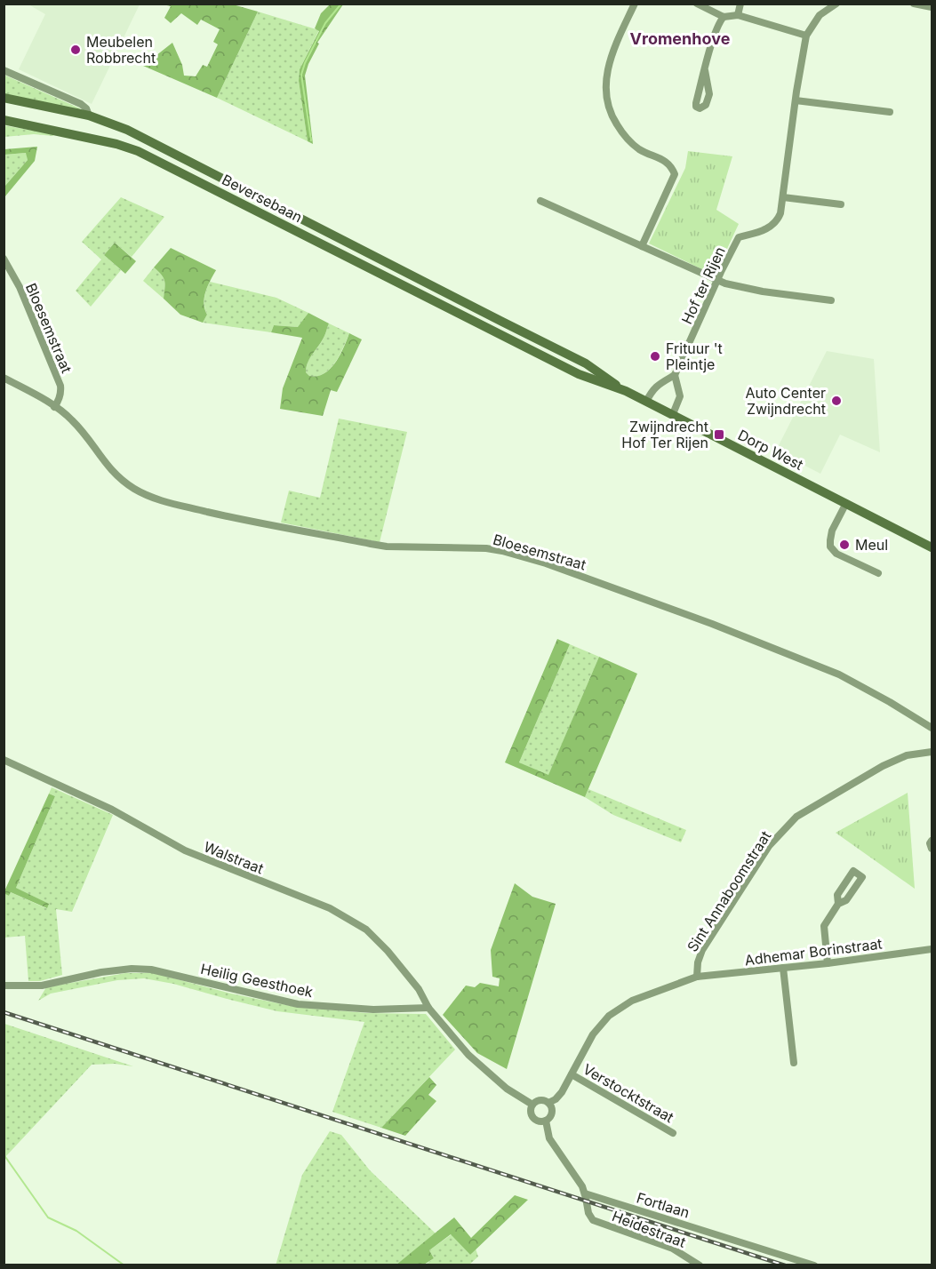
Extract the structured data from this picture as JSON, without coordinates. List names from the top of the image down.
{
  "streets": {
    "main road": ["Beversebaan", "Dorp West"],
    "street": [
      "Hof ter Rijen",
      "Bloesemstraat",
      "Walstraat",
      "Sint Annaboomstraat",
      "Adhemar Borinstraat",
      "Heilig Geesthoek",
      "Verstocktstraat",
      "Fortlaan",
      "Heidestraat"
    ]
  },
  "crossings": [
    ["Beversebaan", "Dorp West"],
    ["Walstraat", "Heilig Geesthoek"],
    ["Sint Annaboomstraat", "Adhemar Borinstraat"],
    ["Fortlaan", "Heidestraat"]
  ],
  "districts": ["Vromenhove"],
  "places": {
    "other": [
      "Meubelen Robbrecht",
      "Frituur 't Pleintje",
      "Auto Center Zwijndrecht",
      "Meul"
    ],
    "transit": ["Zwijndrecht Hof Ter Rijen"]
  }
}
